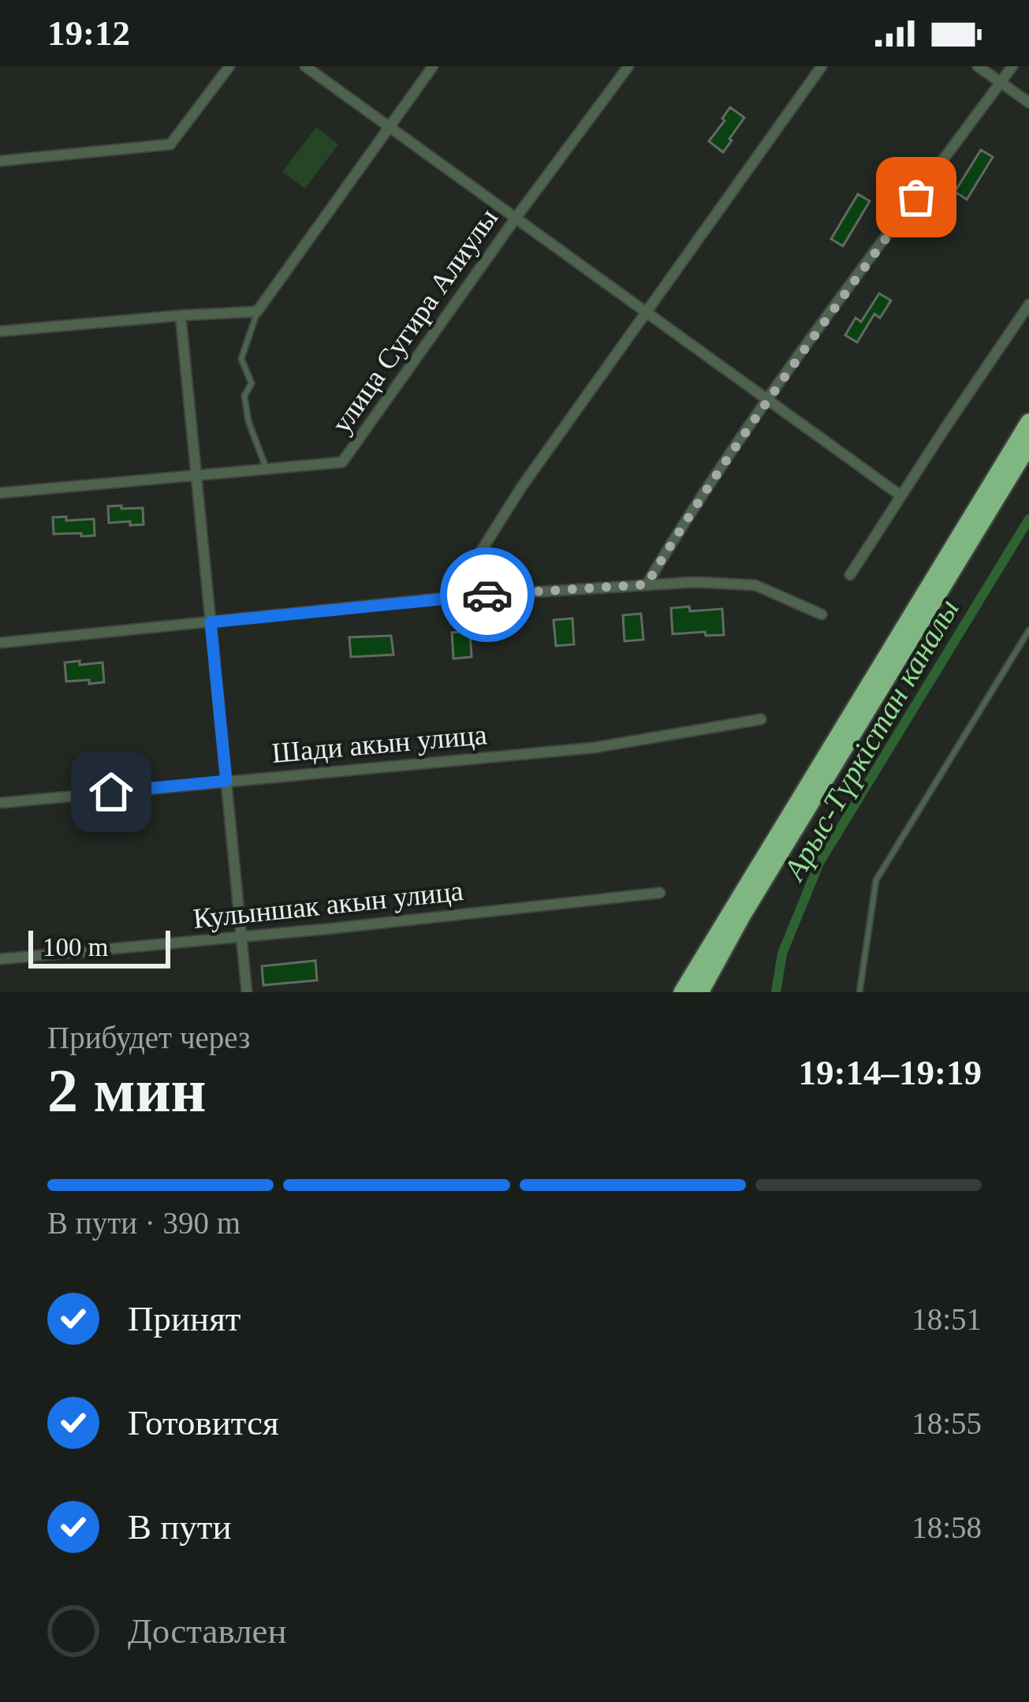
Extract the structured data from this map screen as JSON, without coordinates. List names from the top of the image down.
{
  "streets": {
    "street": ["улица Сугира Алиулы", "Шади акын улица", "Кулыншак акын улица"]
  },
  "water": ["Арыс-Түркістан каналы"],
  "scale_bar": "100 m",
  "page": {
    "status": "19:12",
    "scale": "100 m",
    "heading": ["2 мин", "Прибудет через", "19:14–19:19"],
    "bar": "В пути · 390 m",
    "list": [
      ["Принят", "18:51"],
      ["Готовится", "18:55"],
      ["В пути", "18:58"],
      "Доставлен"
    ]
  }
}
